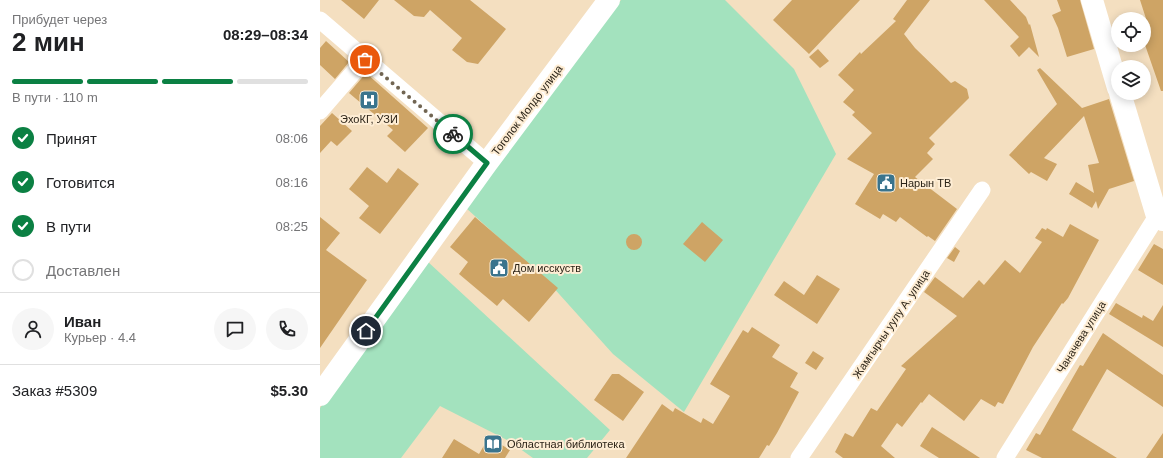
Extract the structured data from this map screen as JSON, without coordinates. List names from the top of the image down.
{
  "streets": {
    "street": ["Тоголок Молдо улица", "Жамгырчы уулу А. улица", "Чаначева улица"]
  },
  "places": {
    "hospital": ["ЭхоКГ, УЗИ"],
    "public building": ["Нарын ТВ", "Дом исскуств"],
    "library": ["Областная библиотека"]
  },
  "page": {
    "heading": ["2 мин", "Прибудет через", "08:29–08:34"],
    "panel": [
      "Иван",
      "Курьер · 4.4",
      "Заказ #5309",
      "$5.30"
    ],
    "bar": "В пути · 110 m",
    "list": [
      ["Принят", "08:06"],
      ["Готовится", "08:16"],
      ["В пути", "08:25"],
      "Доставлен"
    ]
  }
}
